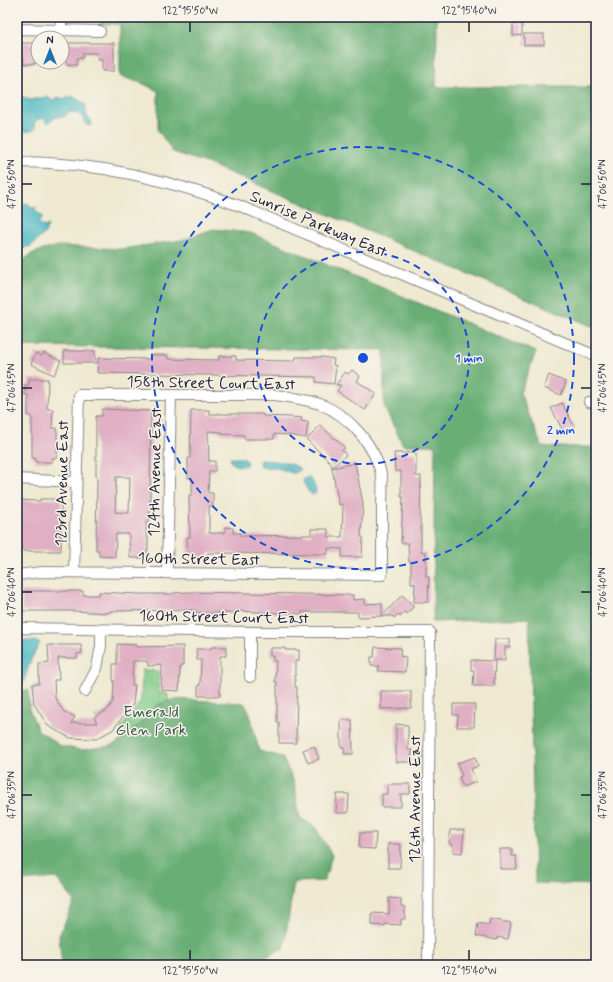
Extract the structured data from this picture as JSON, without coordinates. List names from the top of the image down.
{
  "streets": {
    "street": [
      "Sunrise Parkway East",
      "158th Street Court East",
      "124th Avenue East",
      "123rd Avenue East",
      "160th Street East",
      "160th Street Court East",
      "126th Avenue East"
    ]
  },
  "crossings": [
    ["158th Street Court East", "124th Avenue East"],
    ["158th Street Court East", "123rd Avenue East"],
    ["158th Street Court East", "160th Street East"],
    ["124th Avenue East", "160th Street East"],
    ["123rd Avenue East", "160th Street East"],
    ["160th Street Court East", "126th Avenue East"]
  ],
  "parks": ["Emerald Glen Park"],
  "north": "top",
  "coordinates": [
    "122°15'50\"W",
    "122°15'40\"W",
    "47°06'50\"N",
    "47°06'45\"N",
    "47°06'40\"N",
    "47°06'35\"N"
  ],
  "rings": ["1 min", "2 min"]
}
